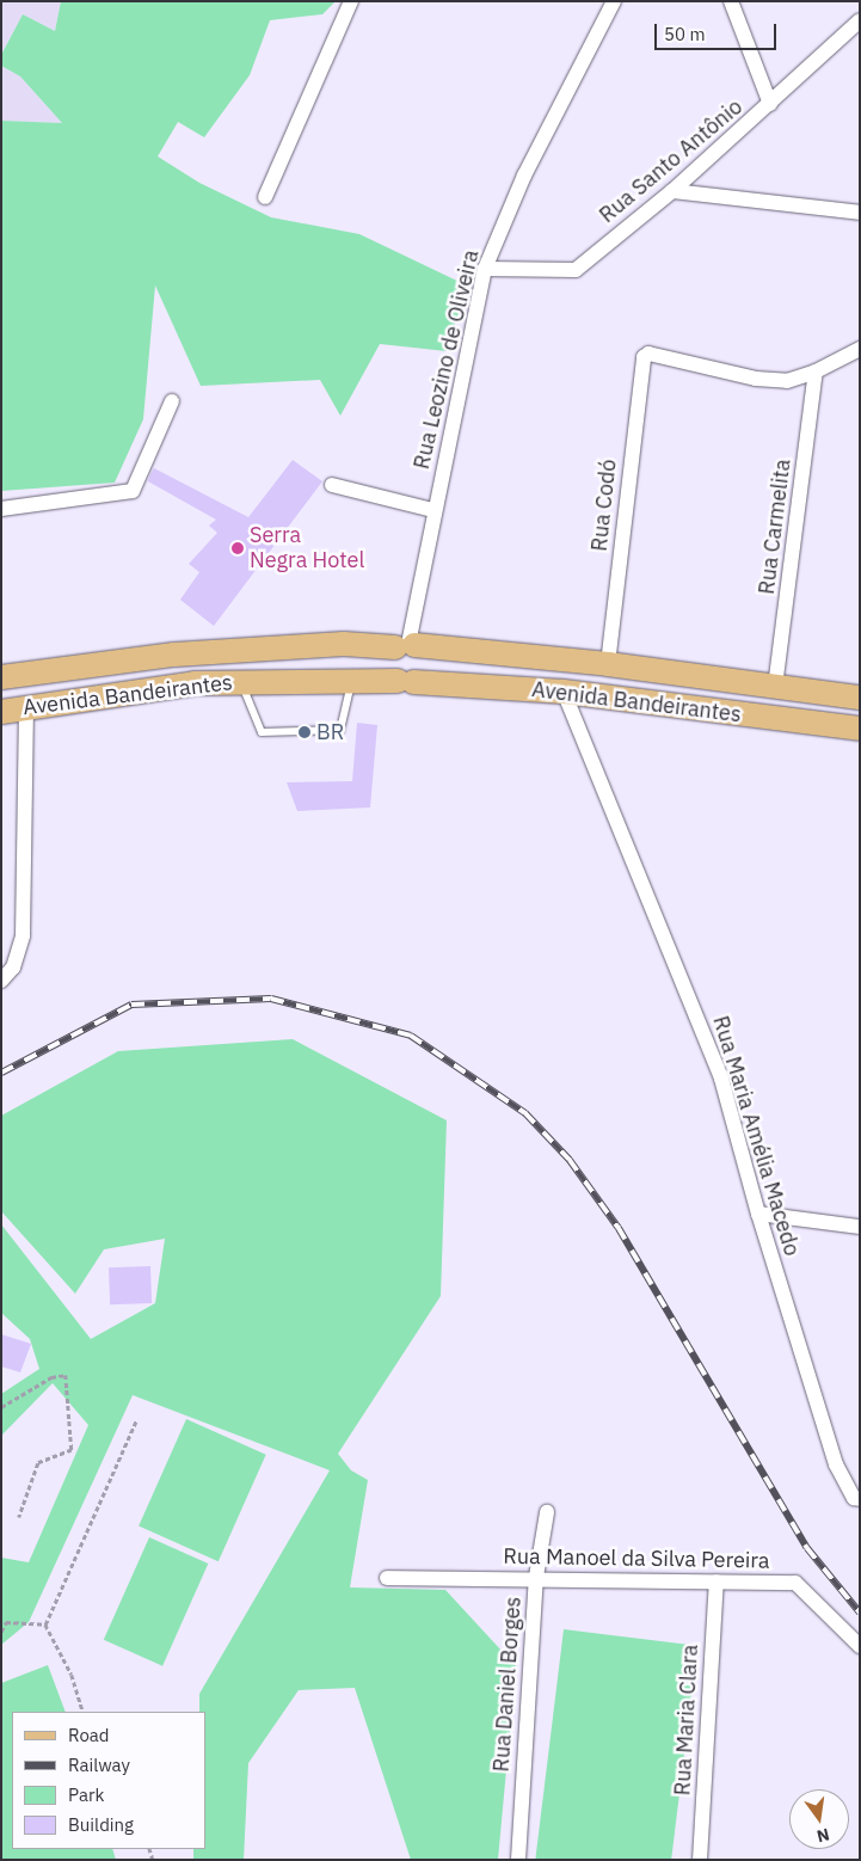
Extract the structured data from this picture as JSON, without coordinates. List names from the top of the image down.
{
  "streets": {
    "main road": ["Avenida Bandeirantes"],
    "street": [
      "Rua Santo Antônio",
      "Rua Leozino de Oliveira",
      "Rua Codó",
      "Rua Carmelita",
      "Rua Maria Amélia Macedo",
      "Rua Manoel da Silva Pereira",
      "Rua Daniel Borges",
      "Rua Maria Clara"
    ]
  },
  "crossings": [
    ["Rua Santo Antônio", "Rua Leozino de Oliveira"],
    ["Rua Leozino de Oliveira", "Avenida Bandeirantes"],
    ["Rua Codó", "Rua Carmelita"],
    ["Rua Codó", "Avenida Bandeirantes"],
    ["Rua Carmelita", "Avenida Bandeirantes"],
    ["Avenida Bandeirantes", "Rua Maria Amélia Macedo"],
    ["Rua Manoel da Silva Pereira", "Rua Daniel Borges"],
    ["Rua Manoel da Silva Pereira", "Rua Maria Clara"]
  ],
  "places": ["Serra Negra Hotel", "BR"],
  "legend": [
    "Road",
    "Railway",
    "Park",
    "Building"
  ],
  "scale_bar": "50 m",
  "north": "bottom"
}
